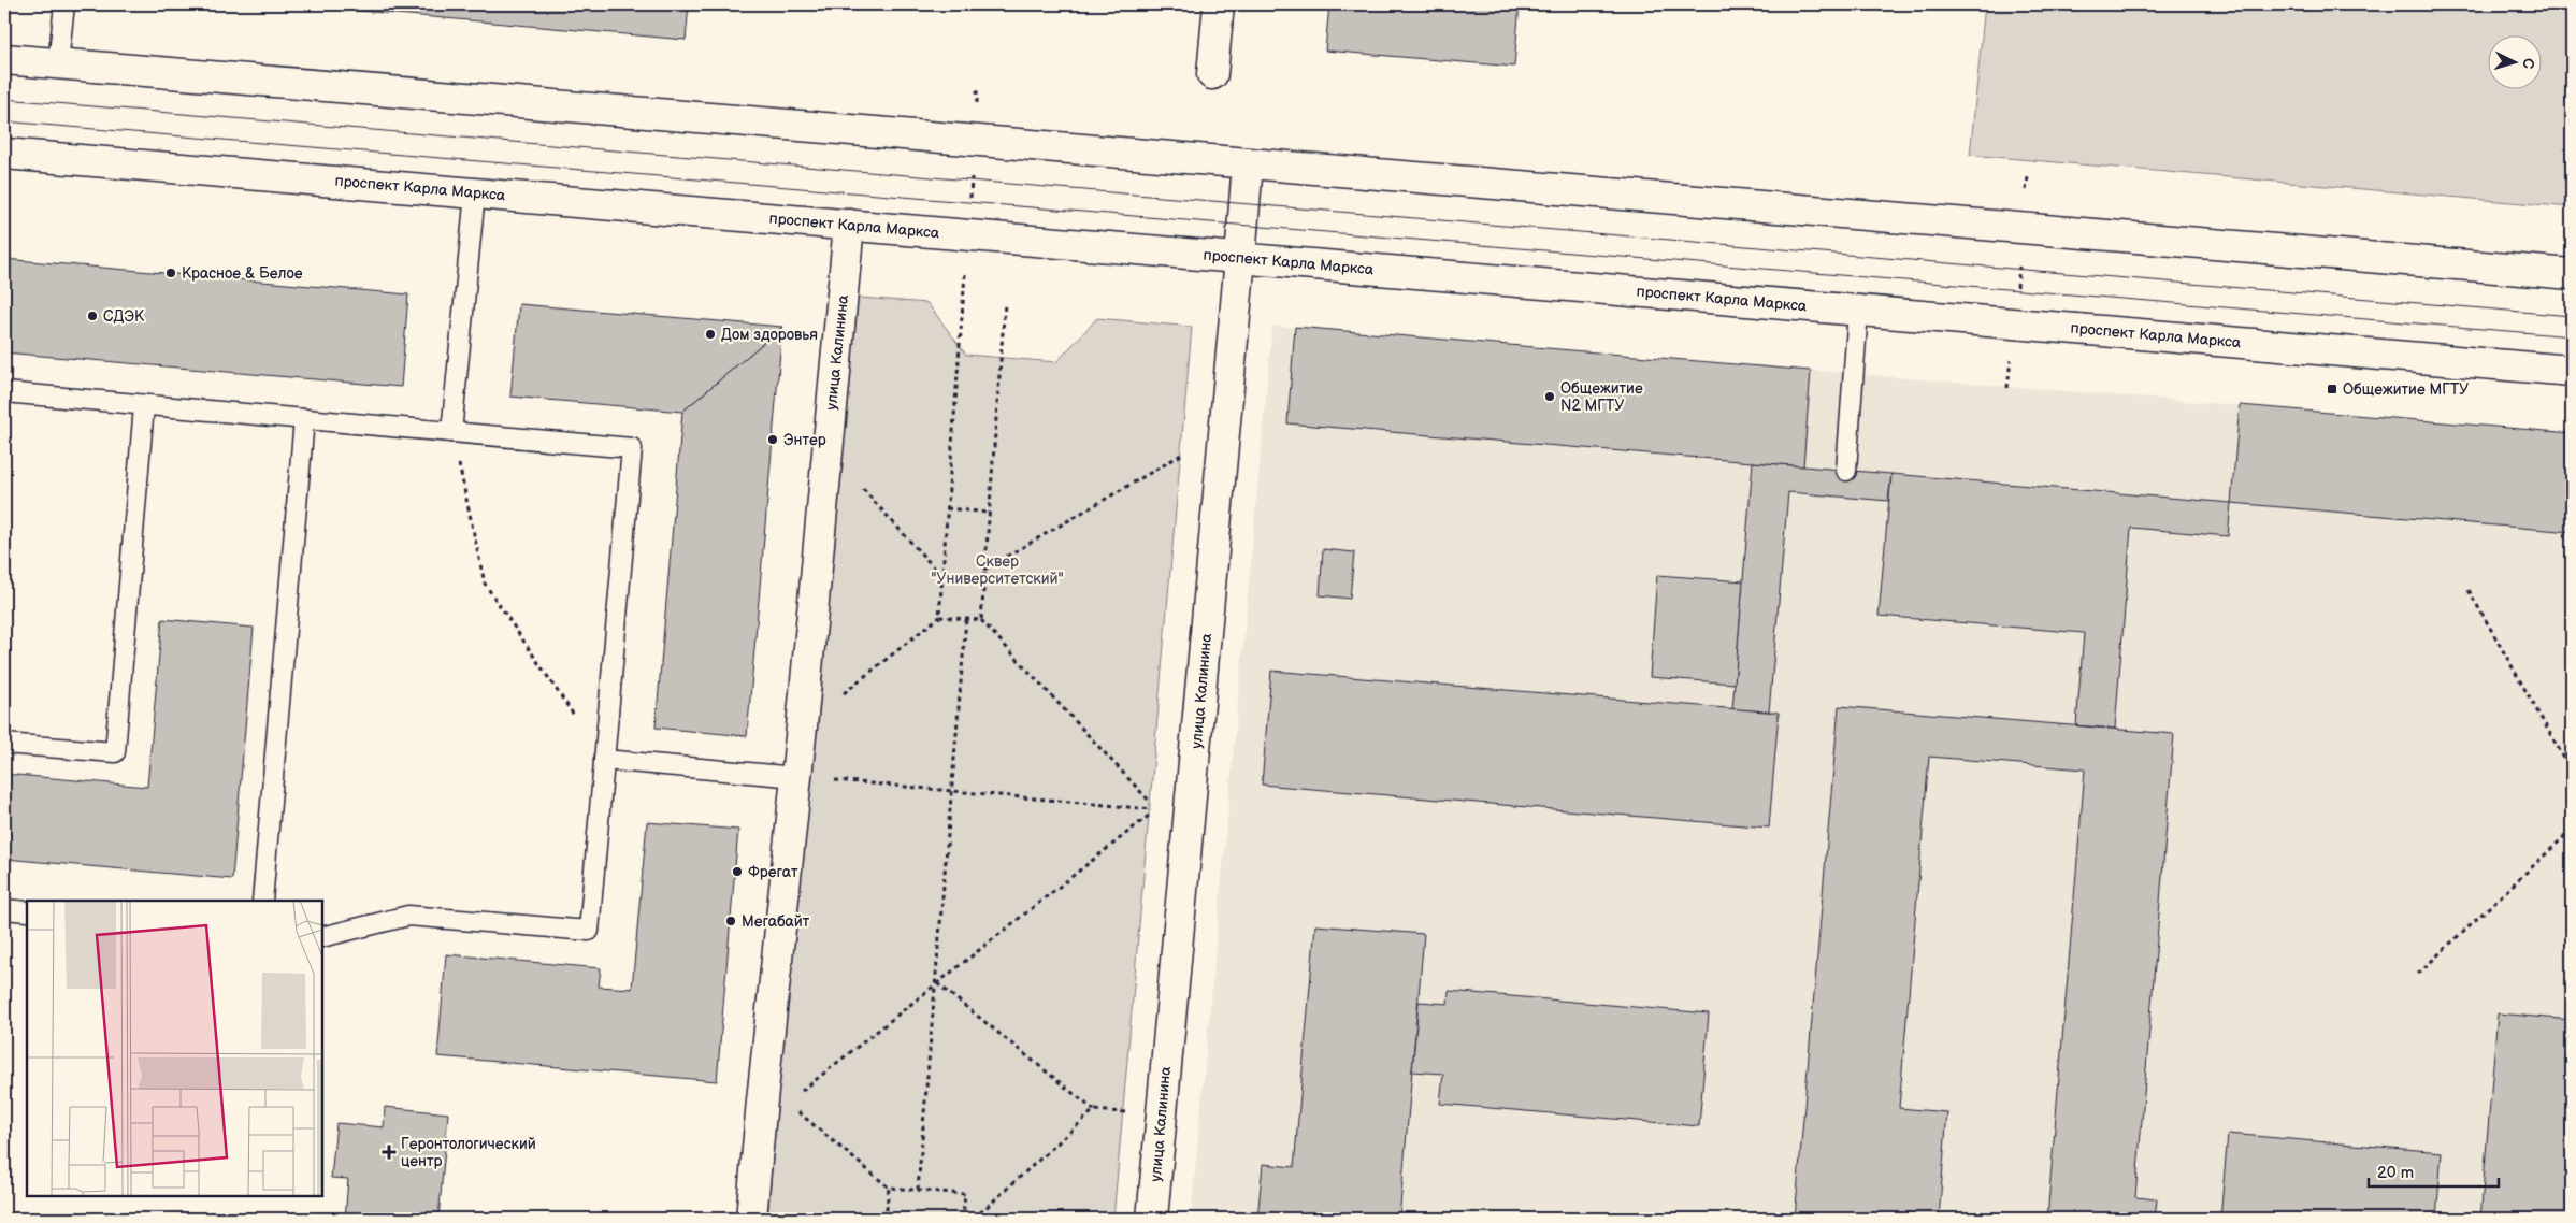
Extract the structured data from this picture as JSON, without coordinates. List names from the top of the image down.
{
  "streets": {
    "main road": ["проспект Карла Маркса", "улица Калинина"]
  },
  "crossings": [
    ["проспект Карла Маркса", "улица Калинина"]
  ],
  "parks": ["Сквер \"Университетский\""],
  "places": {
    "other": [
      "Красное & Белое",
      "СДЭК",
      "Дом здоровья",
      "Общежитие N2 МГТУ",
      "Энтер",
      "Фрегат",
      "Мегабайт"
    ],
    "transit": ["Общежитие МГТУ"],
    "health": ["Геронтологический центр"]
  },
  "scale_bar": "20 m",
  "north": "right"
}
